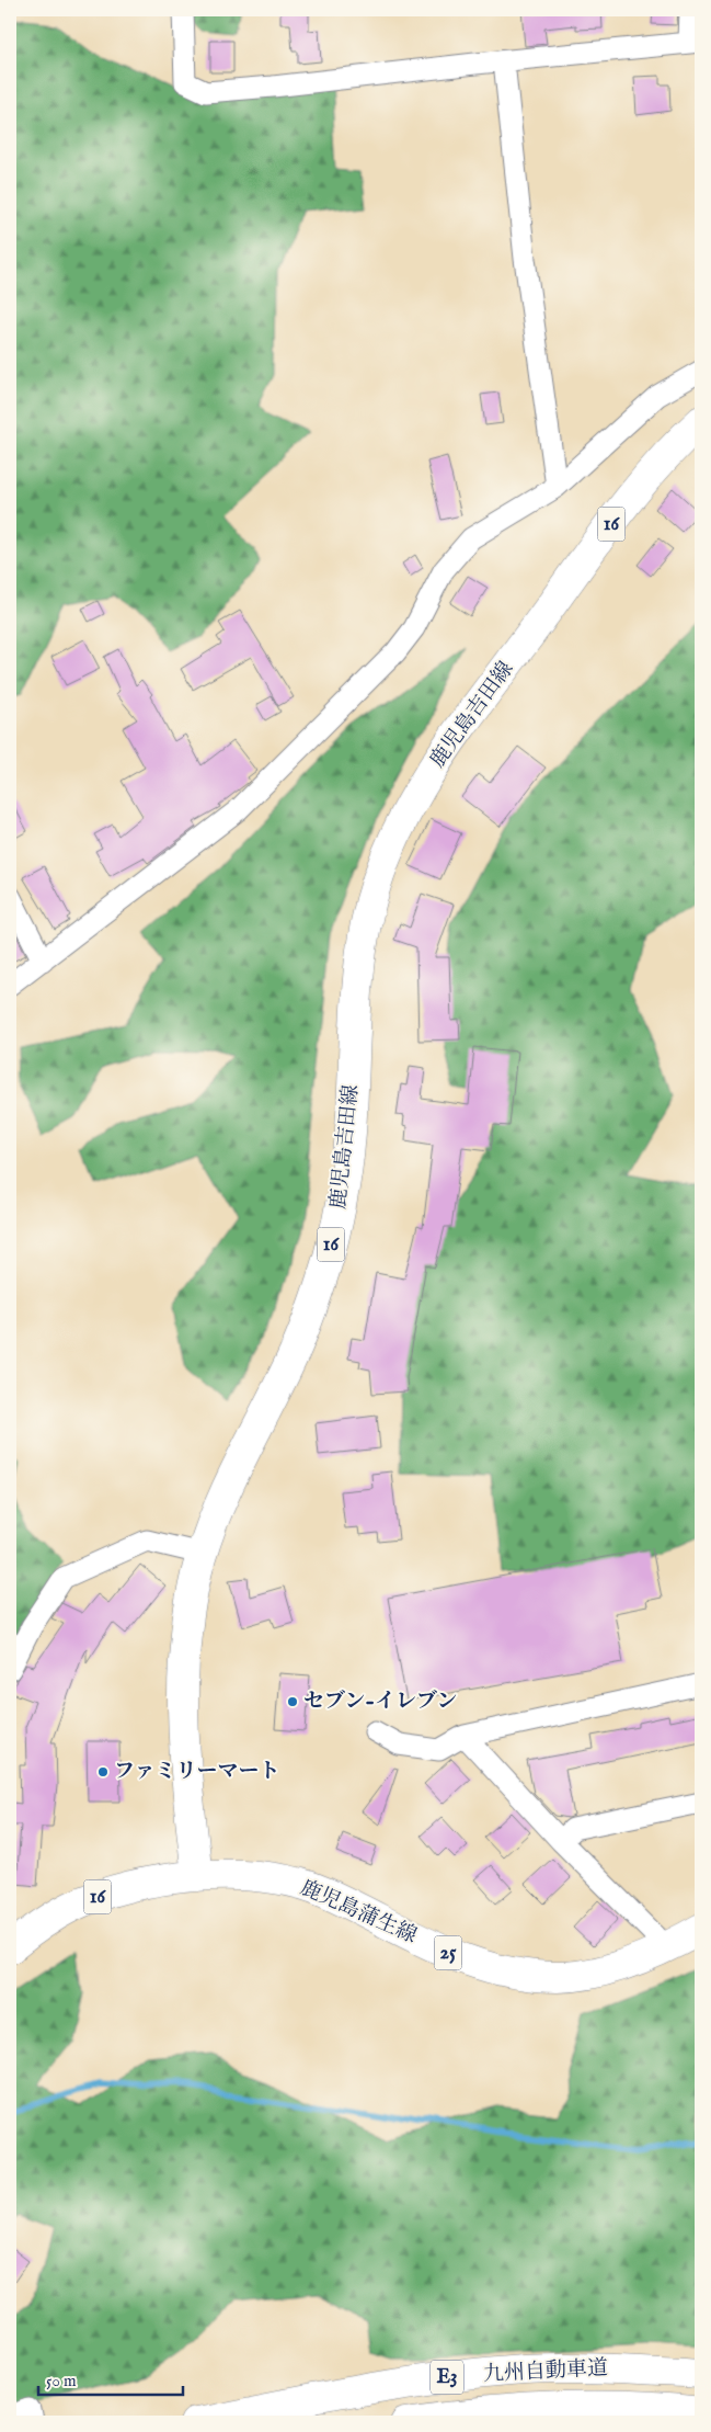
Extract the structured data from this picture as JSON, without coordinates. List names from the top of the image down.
{
  "streets": {
    "main road": [
      "16",
      "鹿児島吉田線",
      "鹿児島蒲生線",
      "25",
      "九州自動車道",
      "E3"
    ]
  },
  "crossings": [
    ["16", "鹿児島吉田線"],
    ["16", "鹿児島蒲生線"],
    ["鹿児島吉田線", "鹿児島蒲生線"]
  ],
  "places": ["セブン-イレブン", "ファミリーマート"],
  "scale_bar": "50 m"
}
